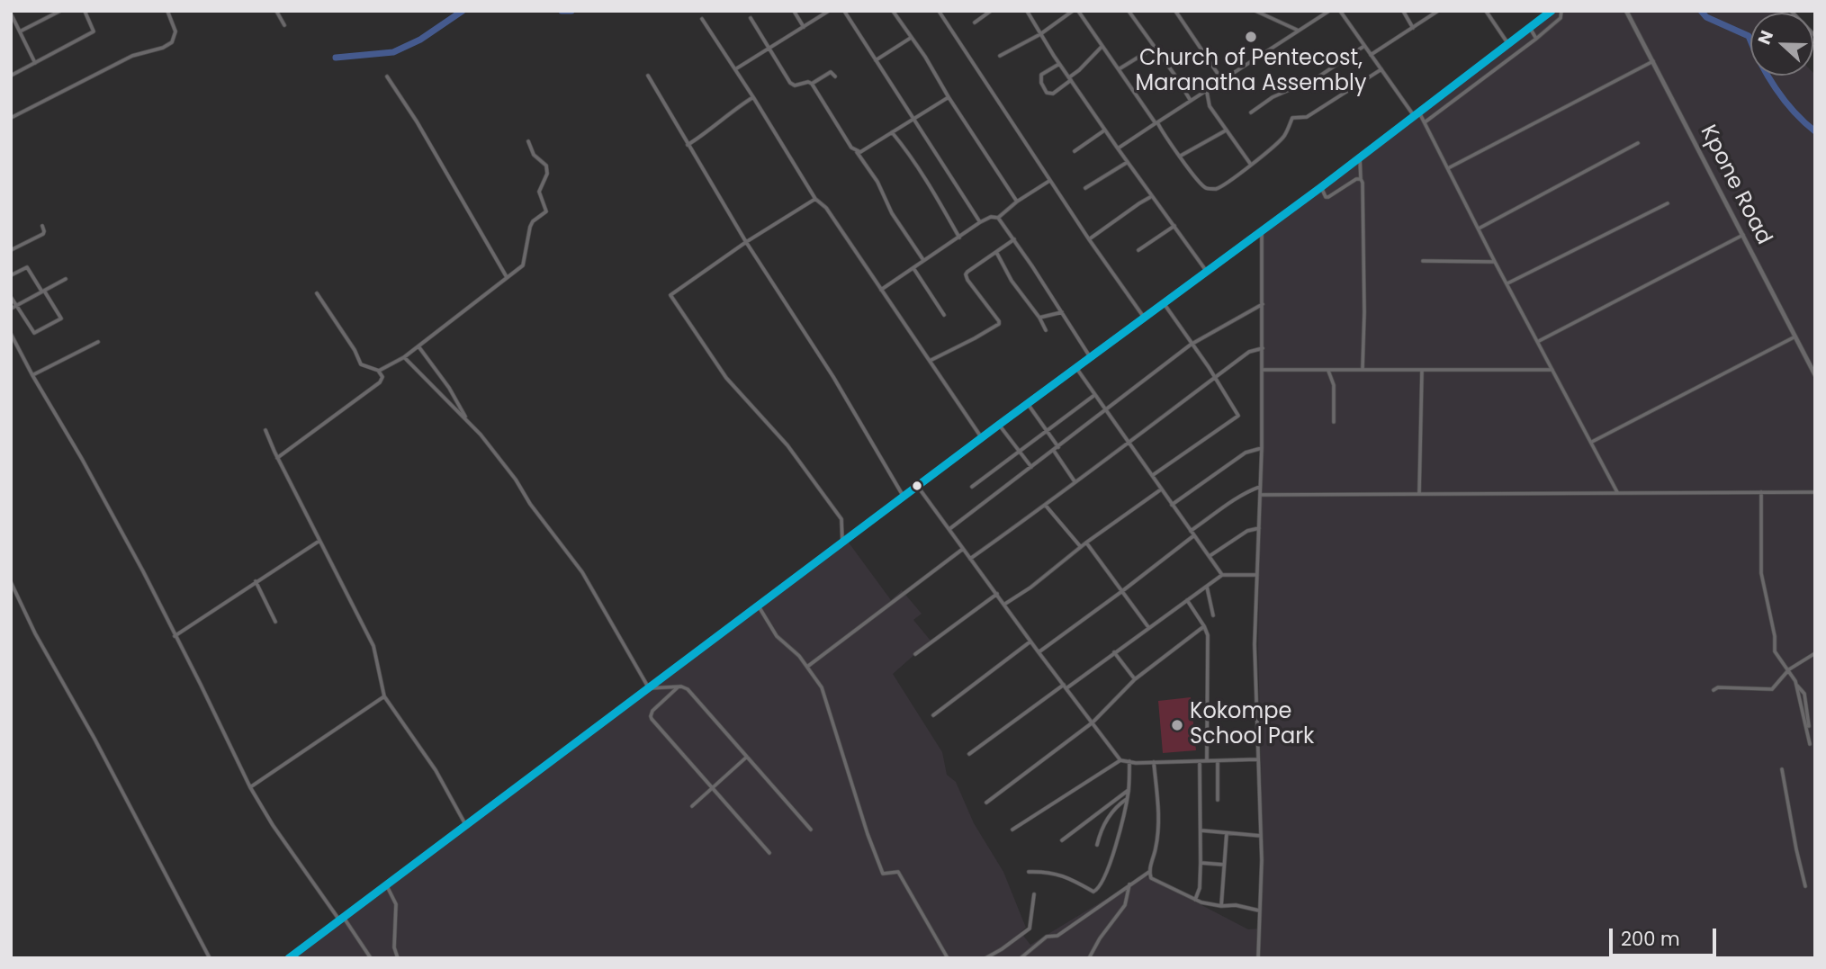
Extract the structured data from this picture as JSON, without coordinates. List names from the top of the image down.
{
  "streets": {
    "main road": ["Kpone Road"]
  },
  "places": ["Church of Pentecost, Maranatha Assembly", "Kokompe School Park"],
  "scale_bar": "200 m",
  "north": "left"
}
